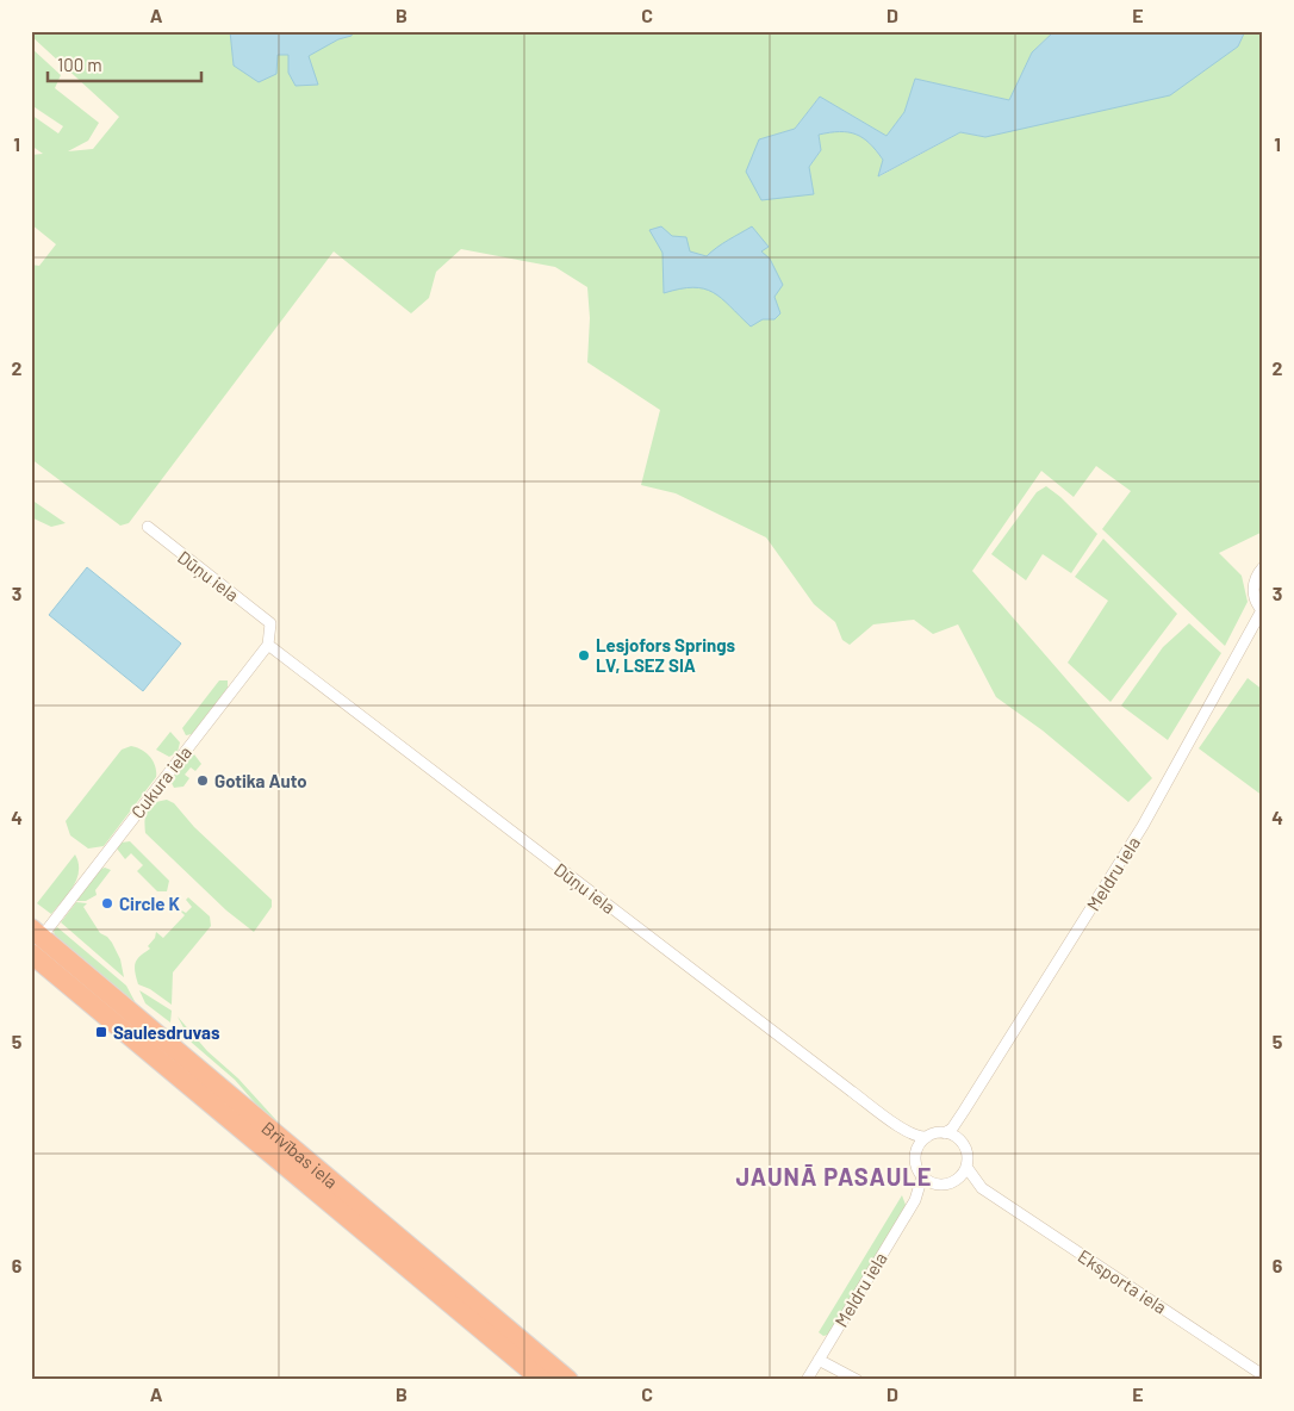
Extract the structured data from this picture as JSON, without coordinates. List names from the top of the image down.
{
  "streets": {
    "highway": ["Brīvības iela"],
    "street": [
      "Dūņu iela",
      "Cukura iela",
      "Meldru iela",
      "Eksporta iela"
    ]
  },
  "crossings": [
    ["Dūņu iela", "Cukura iela"],
    ["Dūņu iela", "Meldru iela"],
    ["Dūņu iela", "Eksporta iela"],
    ["Cukura iela", "Brīvības iela"],
    ["Meldru iela", "Eksporta iela"]
  ],
  "districts": ["JAUNĀ PASAULE"],
  "places": {
    "other": ["Lesjofors Springs LV, LSEZ SIA", "Gotika Auto", "Circle K"],
    "transit": ["Saulesdruvas"]
  },
  "scale_bar": "100 m",
  "grid": {
    "columns": [
      "A",
      "B",
      "C",
      "D",
      "E"
    ],
    "rows": [
      "1",
      "2",
      "3",
      "4",
      "5",
      "6"
    ]
  }
}
